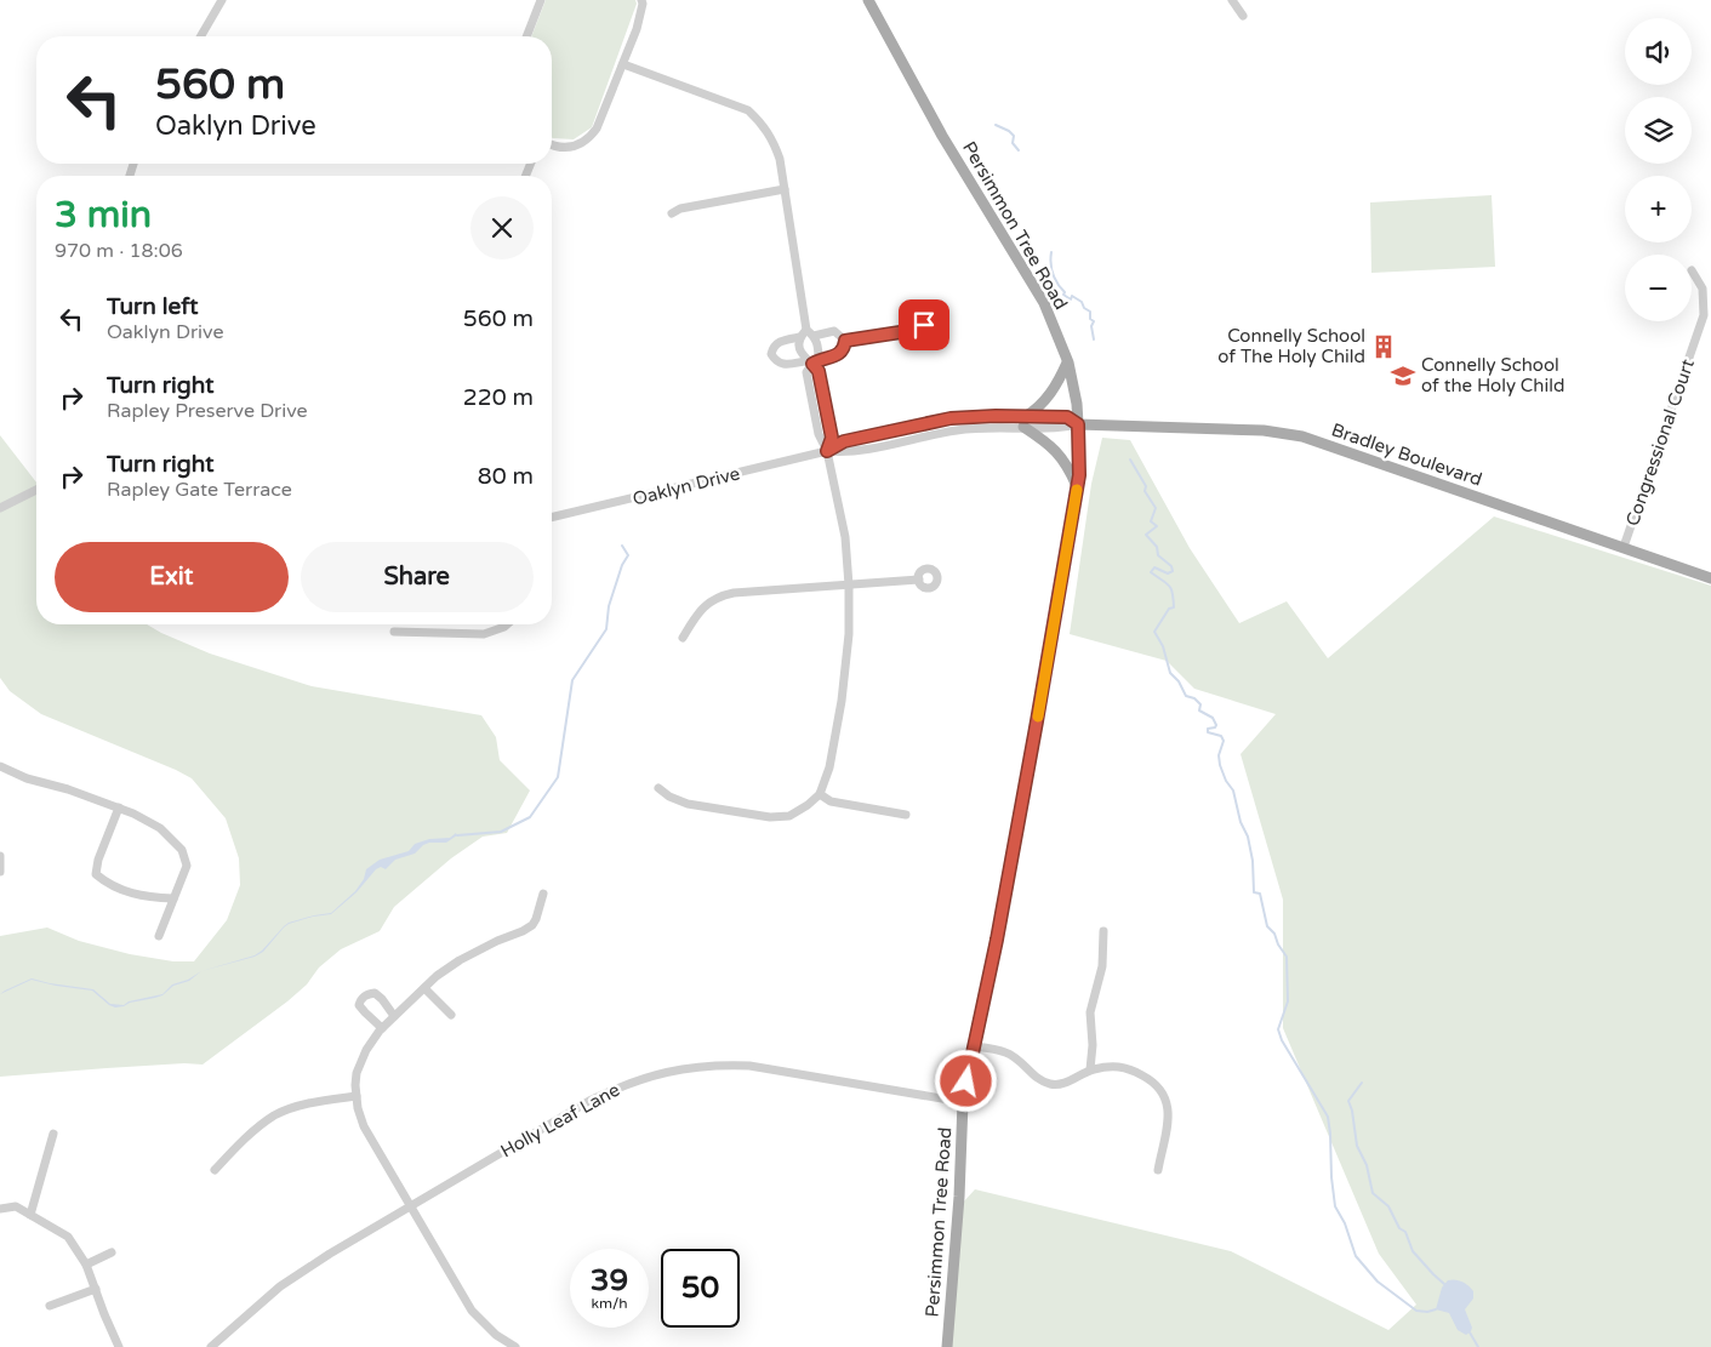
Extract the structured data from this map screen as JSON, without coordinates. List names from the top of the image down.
{
  "streets": {
    "main road": ["Persimmon Tree Road", "Bradley Boulevard"],
    "street": ["Congressional Court", "Oaklyn Drive", "Holly Leaf Lane"]
  },
  "crossings": [
    ["Persimmon Tree Road", "Bradley Boulevard"],
    ["Persimmon Tree Road", "Oaklyn Drive"],
    ["Persimmon Tree Road", "Holly Leaf Lane"],
    ["Congressional Court", "Bradley Boulevard"],
    ["Bradley Boulevard", "Oaklyn Drive"]
  ],
  "places": {
    "building": ["Connelly School of The Holy Child"],
    "school or university": ["Connelly School of the Holy Child"]
  },
  "page": {
    "map_buttons": ["+", "−"],
    "turn": ["560 m", "Oaklyn Drive"],
    "heading": ["3 min", "970 m · 18:06"],
    "list": [
      {
        "name": "Turn left",
        "note": "Oaklyn Drive",
        "value": "560 m"
      },
      {
        "name": "Turn right",
        "note": "Rapley Preserve Drive",
        "value": "220 m"
      },
      {
        "name": "Turn right",
        "note": "Rapley Gate Terrace",
        "value": "80 m"
      }
    ],
    "buttons": ["Exit", "Share"],
    "speed": "39 km/h",
    "limit": "50"
  }
}
